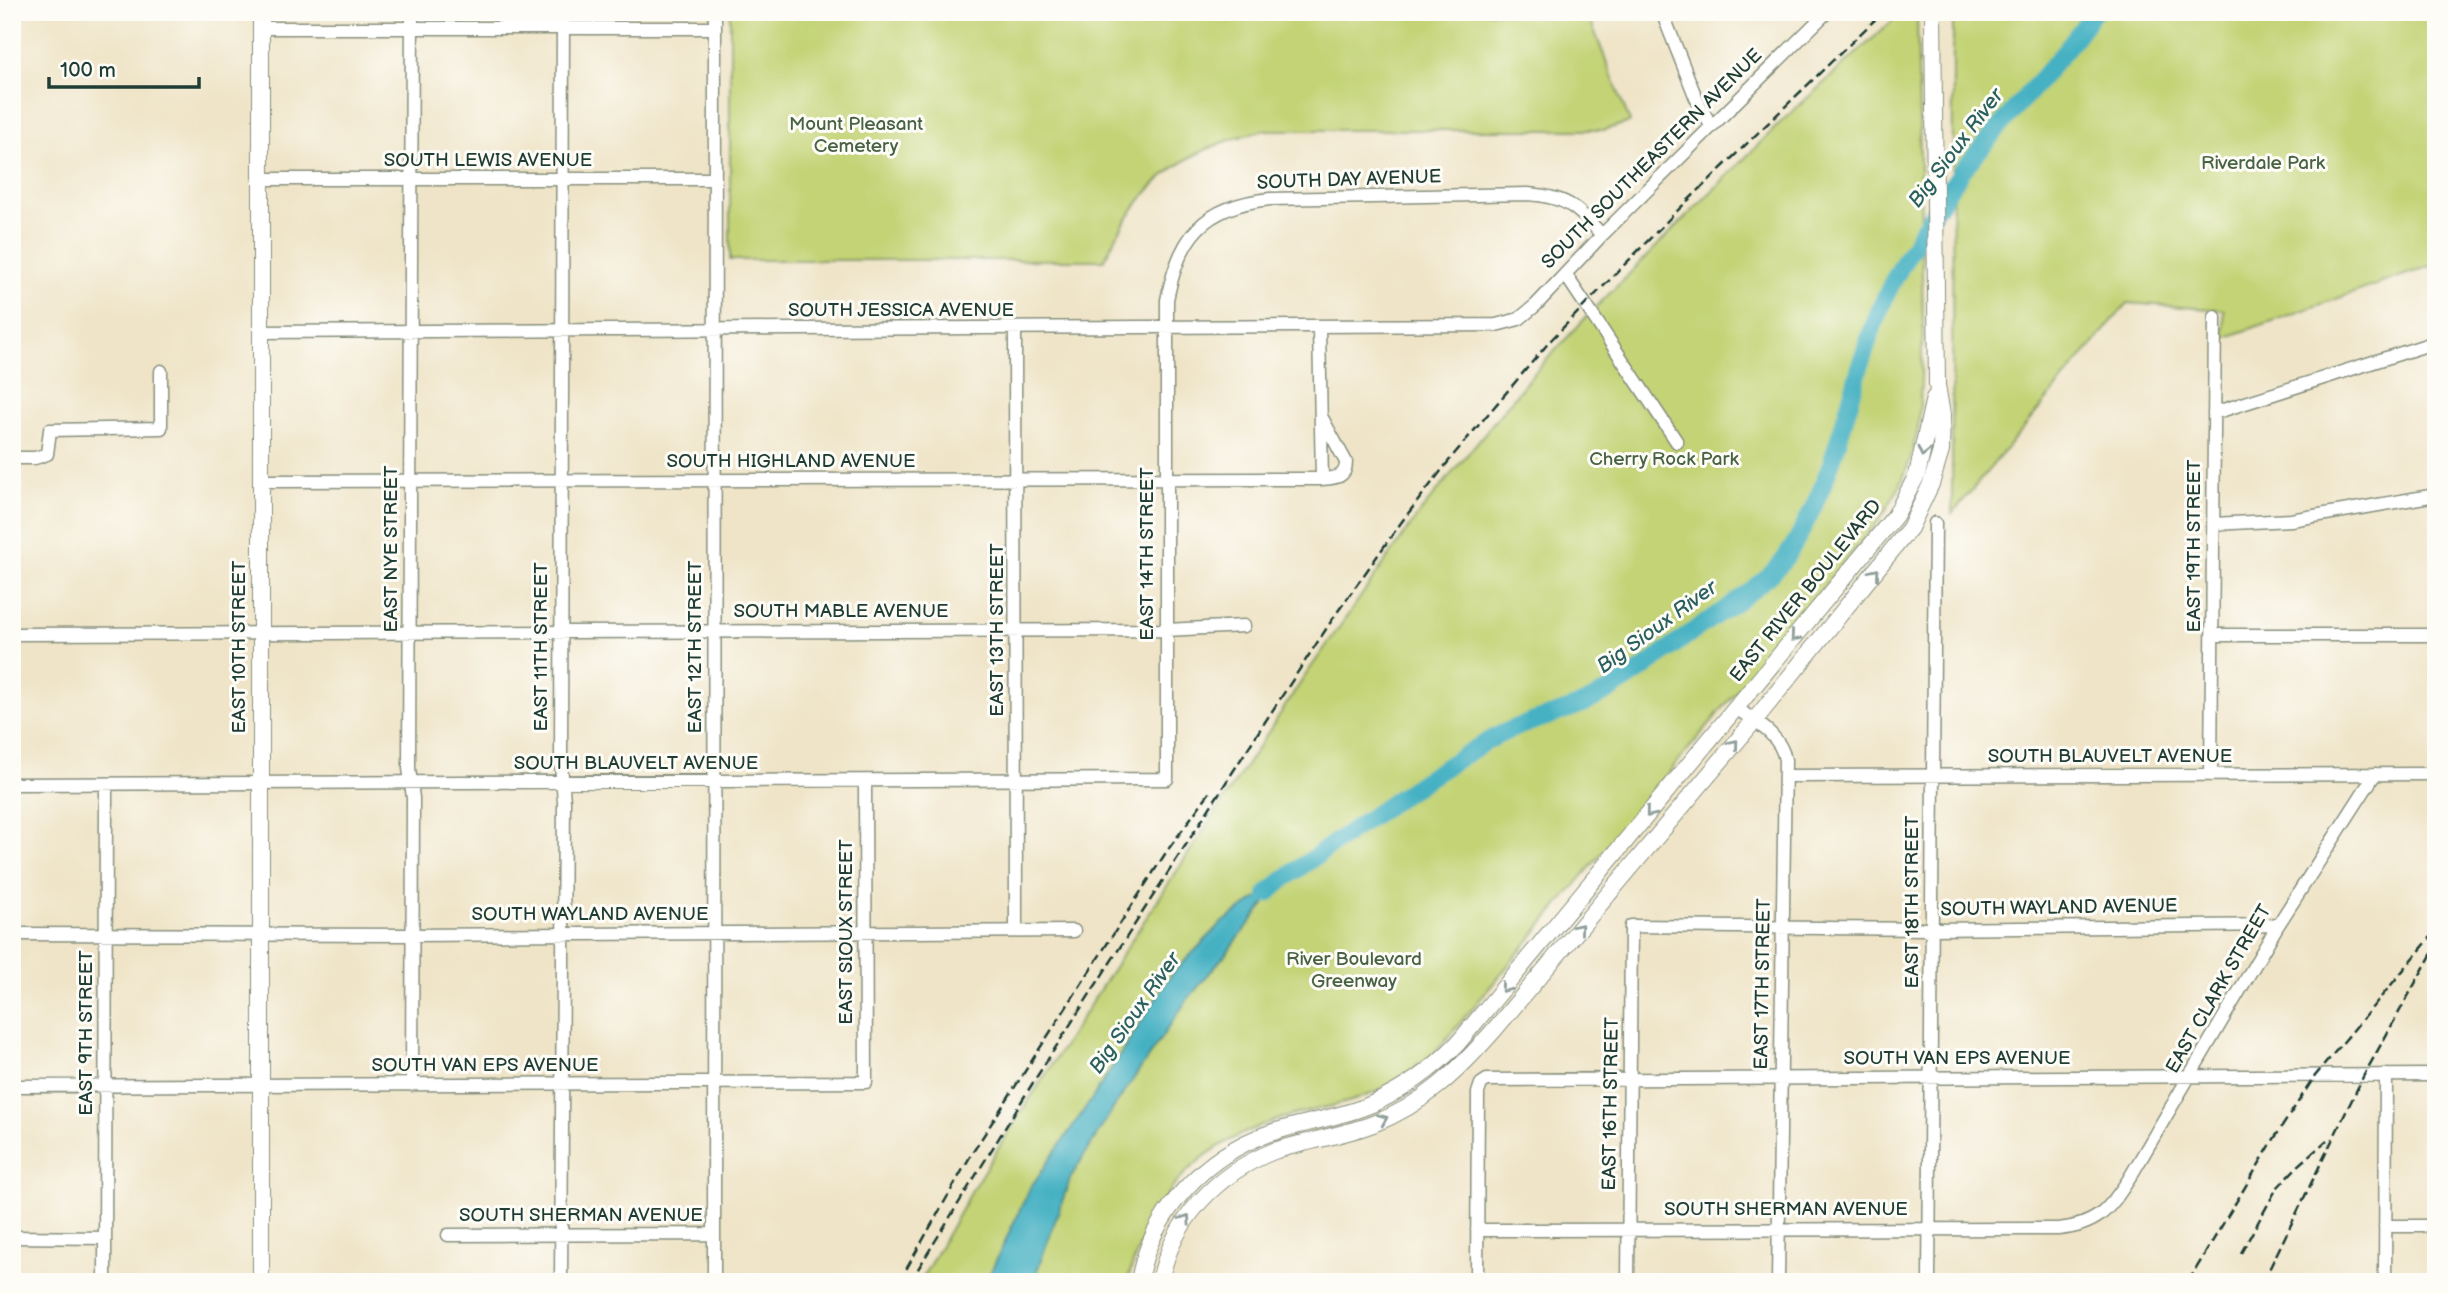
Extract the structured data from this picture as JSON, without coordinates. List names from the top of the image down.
{
  "streets": {
    "main road": ["EAST RIVER BOULEVARD", "EAST 10TH STREET"],
    "street": [
      "SOUTH SOUTHEASTERN AVENUE",
      "SOUTH LEWIS AVENUE",
      "SOUTH DAY AVENUE",
      "SOUTH JESSICA AVENUE",
      "SOUTH HIGHLAND AVENUE",
      "EAST 19TH STREET",
      "EAST NYE STREET",
      "EAST 14TH STREET",
      "SOUTH MABLE AVENUE",
      "EAST 13TH STREET",
      "EAST 11TH STREET",
      "EAST 12TH STREET",
      "SOUTH BLAUVELT AVENUE",
      "EAST 18TH STREET",
      "SOUTH WAYLAND AVENUE",
      "EAST SIOUX STREET",
      "EAST 17TH STREET",
      "EAST CLARK STREET",
      "EAST 9TH STREET",
      "SOUTH VAN EPS AVENUE",
      "EAST 16TH STREET",
      "SOUTH SHERMAN AVENUE"
    ]
  },
  "crossings": [
    ["SOUTH SOUTHEASTERN AVENUE", "SOUTH DAY AVENUE"],
    ["SOUTH SOUTHEASTERN AVENUE", "SOUTH JESSICA AVENUE"],
    ["SOUTH LEWIS AVENUE", "EAST NYE STREET"],
    ["SOUTH LEWIS AVENUE", "EAST 10TH STREET"],
    ["SOUTH LEWIS AVENUE", "EAST 11TH STREET"],
    ["SOUTH LEWIS AVENUE", "EAST 12TH STREET"],
    ["SOUTH DAY AVENUE", "SOUTH JESSICA AVENUE"],
    ["SOUTH DAY AVENUE", "EAST 14TH STREET"],
    ["SOUTH JESSICA AVENUE", "EAST NYE STREET"],
    ["SOUTH JESSICA AVENUE", "EAST 14TH STREET"],
    ["SOUTH JESSICA AVENUE", "EAST 13TH STREET"],
    ["SOUTH JESSICA AVENUE", "EAST 10TH STREET"],
    ["SOUTH JESSICA AVENUE", "EAST 11TH STREET"],
    ["SOUTH JESSICA AVENUE", "EAST 12TH STREET"],
    ["SOUTH HIGHLAND AVENUE", "EAST NYE STREET"],
    ["SOUTH HIGHLAND AVENUE", "EAST 14TH STREET"],
    ["SOUTH HIGHLAND AVENUE", "EAST 13TH STREET"],
    ["SOUTH HIGHLAND AVENUE", "EAST 10TH STREET"],
    ["SOUTH HIGHLAND AVENUE", "EAST 11TH STREET"],
    ["SOUTH HIGHLAND AVENUE", "EAST 12TH STREET"],
    ["EAST 19TH STREET", "SOUTH BLAUVELT AVENUE"],
    ["EAST NYE STREET", "SOUTH MABLE AVENUE"],
    ["EAST NYE STREET", "SOUTH BLAUVELT AVENUE"],
    ["EAST NYE STREET", "SOUTH WAYLAND AVENUE"],
    ["EAST NYE STREET", "SOUTH VAN EPS AVENUE"],
    ["EAST 14TH STREET", "SOUTH MABLE AVENUE"],
    ["EAST 14TH STREET", "SOUTH BLAUVELT AVENUE"],
    ["EAST RIVER BOULEVARD", "EAST 17TH STREET"],
    ["SOUTH MABLE AVENUE", "EAST 13TH STREET"],
    ["SOUTH MABLE AVENUE", "EAST 10TH STREET"],
    ["SOUTH MABLE AVENUE", "EAST 11TH STREET"],
    ["SOUTH MABLE AVENUE", "EAST 12TH STREET"],
    ["EAST 13TH STREET", "SOUTH BLAUVELT AVENUE"],
    ["EAST 13TH STREET", "SOUTH WAYLAND AVENUE"],
    ["EAST 10TH STREET", "SOUTH BLAUVELT AVENUE"],
    ["EAST 10TH STREET", "SOUTH WAYLAND AVENUE"],
    ["EAST 10TH STREET", "SOUTH VAN EPS AVENUE"],
    ["EAST 11TH STREET", "SOUTH BLAUVELT AVENUE"],
    ["EAST 11TH STREET", "SOUTH WAYLAND AVENUE"],
    ["EAST 11TH STREET", "SOUTH VAN EPS AVENUE"],
    ["EAST 11TH STREET", "SOUTH SHERMAN AVENUE"],
    ["EAST 12TH STREET", "SOUTH BLAUVELT AVENUE"],
    ["EAST 12TH STREET", "SOUTH WAYLAND AVENUE"],
    ["EAST 12TH STREET", "SOUTH VAN EPS AVENUE"],
    ["EAST 12TH STREET", "SOUTH SHERMAN AVENUE"],
    ["SOUTH BLAUVELT AVENUE", "EAST 18TH STREET"],
    ["SOUTH BLAUVELT AVENUE", "EAST SIOUX STREET"],
    ["SOUTH BLAUVELT AVENUE", "EAST 17TH STREET"],
    ["SOUTH BLAUVELT AVENUE", "EAST CLARK STREET"],
    ["SOUTH BLAUVELT AVENUE", "EAST 9TH STREET"],
    ["EAST 18TH STREET", "SOUTH WAYLAND AVENUE"],
    ["EAST 18TH STREET", "SOUTH VAN EPS AVENUE"],
    ["EAST 18TH STREET", "SOUTH SHERMAN AVENUE"],
    ["SOUTH WAYLAND AVENUE", "EAST SIOUX STREET"],
    ["SOUTH WAYLAND AVENUE", "EAST 17TH STREET"],
    ["SOUTH WAYLAND AVENUE", "EAST CLARK STREET"],
    ["SOUTH WAYLAND AVENUE", "EAST 9TH STREET"],
    ["SOUTH WAYLAND AVENUE", "EAST 16TH STREET"],
    ["EAST SIOUX STREET", "SOUTH VAN EPS AVENUE"],
    ["EAST 17TH STREET", "SOUTH VAN EPS AVENUE"],
    ["EAST 17TH STREET", "SOUTH SHERMAN AVENUE"],
    ["EAST CLARK STREET", "SOUTH VAN EPS AVENUE"],
    ["EAST CLARK STREET", "SOUTH SHERMAN AVENUE"],
    ["EAST 9TH STREET", "SOUTH VAN EPS AVENUE"],
    ["SOUTH VAN EPS AVENUE", "EAST 16TH STREET"],
    ["SOUTH VAN EPS AVENUE", "SOUTH SHERMAN AVENUE"],
    ["EAST 16TH STREET", "SOUTH SHERMAN AVENUE"]
  ],
  "water": ["Big Sioux River"],
  "parks": [
    "Mount Pleasant Cemetery",
    "Riverdale Park",
    "Cherry Rock Park",
    "River Boulevard Greenway"
  ],
  "scale_bar": "100 m"
}
